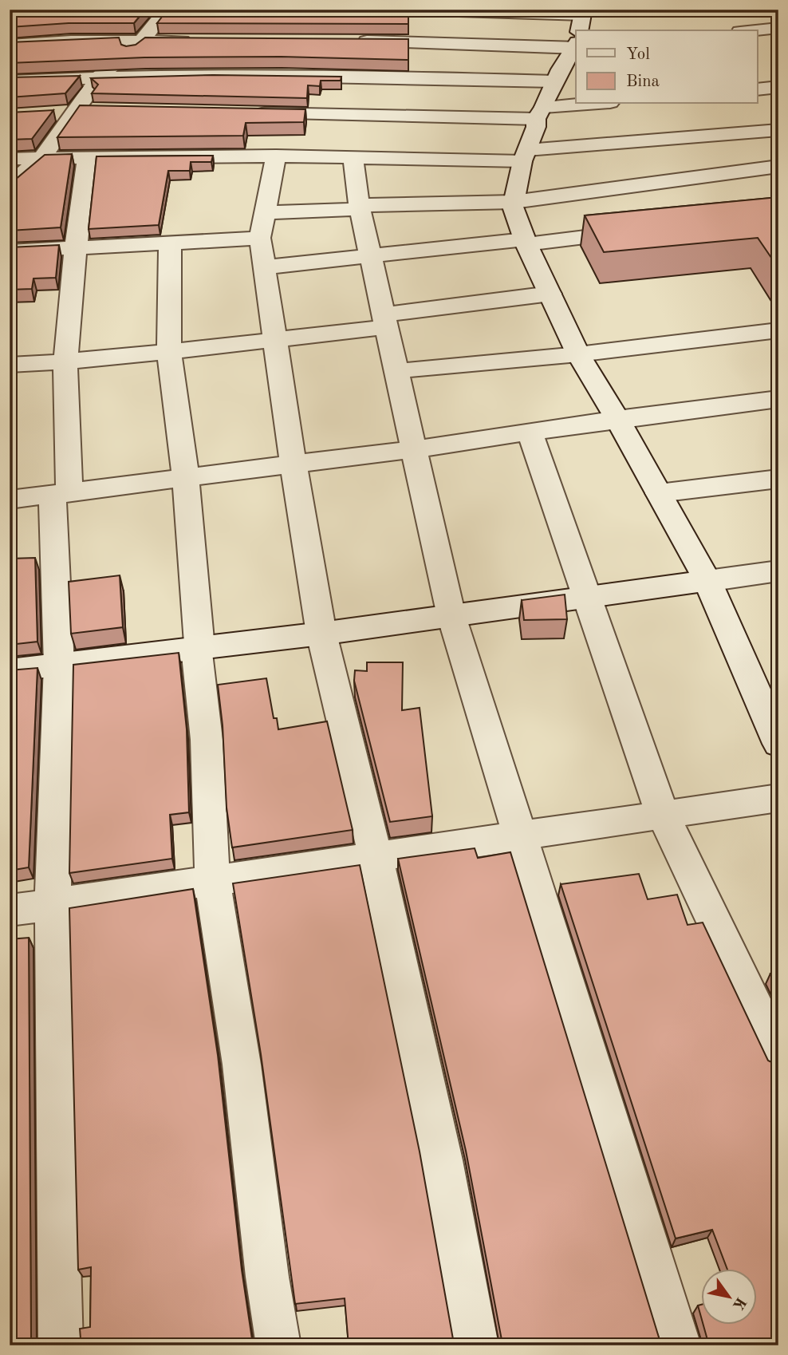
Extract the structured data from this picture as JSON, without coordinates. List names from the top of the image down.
{
  "legend": ["Yol", "Bina"],
  "north": "bottom right"
}
